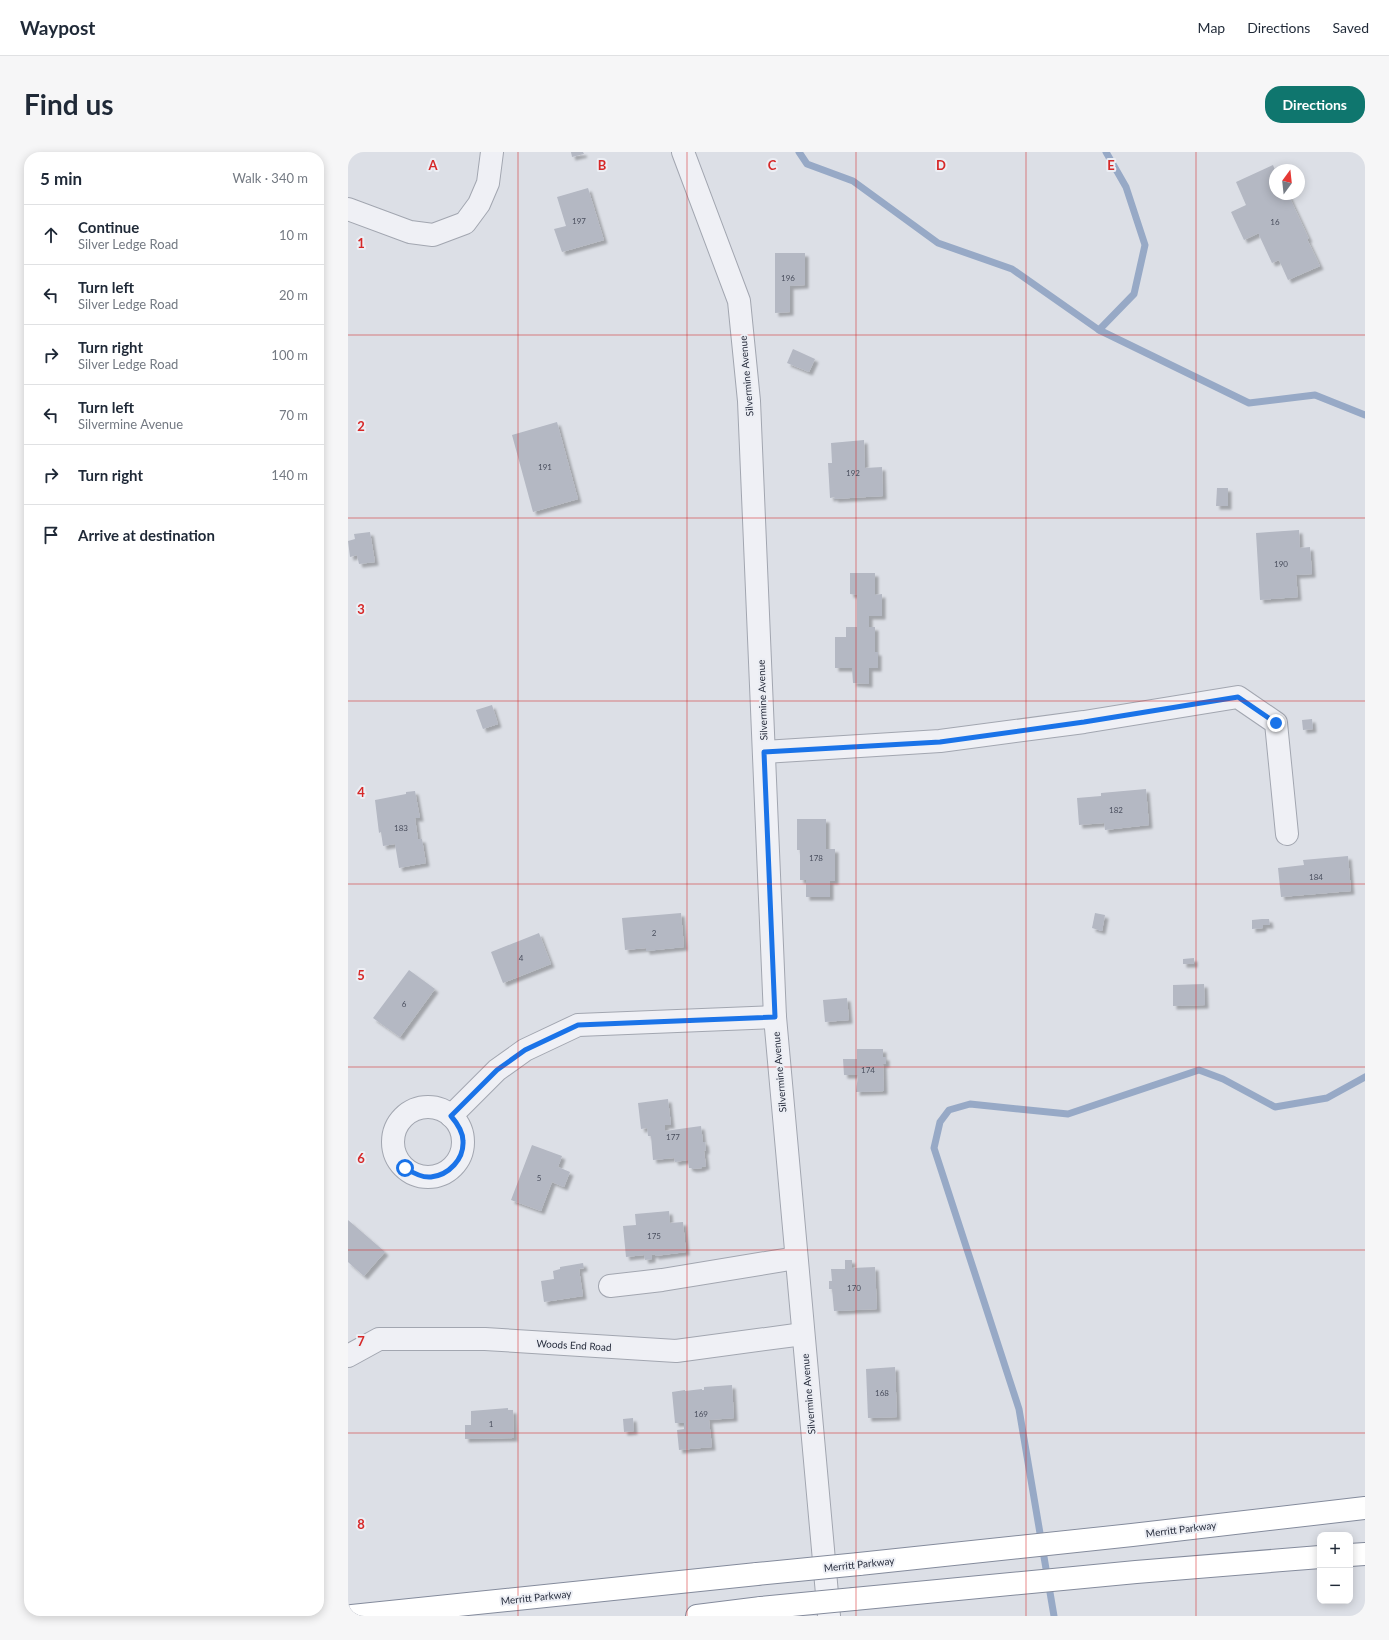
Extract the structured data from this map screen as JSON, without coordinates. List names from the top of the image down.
{
  "streets": {
    "highway": ["Merritt Parkway"],
    "street": ["Silvermine Avenue", "Woods End Road"]
  },
  "crossings": [
    ["Silvermine Avenue", "Woods End Road"]
  ],
  "house_numbers": [
    "197",
    "16",
    "196",
    "191",
    "192",
    "190",
    "182",
    "183",
    "178",
    "184",
    "2",
    "4",
    "6",
    "174",
    "177",
    "5",
    "175",
    "170",
    "168",
    "169",
    "1"
  ],
  "north": "top",
  "page": {
    "header": "Waypost",
    "nav": ["Map", "Directions", "Saved"],
    "buttons": "Directions",
    "title": "Find us",
    "heading": ["5 min", "Walk · 340 m"],
    "list": [
      ["Continue", "Silver Ledge Road", "10 m"],
      ["Turn left", "Silver Ledge Road", "20 m"],
      ["Turn right", "Silver Ledge Road", "100 m"],
      ["Turn left", "Silvermine Avenue", "70 m"],
      ["Turn right", "140 m"],
      "Arrive at destination"
    ],
    "map_buttons": ["+", "−"]
  },
  "grid": {
    "columns": [
      "A",
      "B",
      "C",
      "D",
      "E"
    ],
    "rows": [
      "1",
      "2",
      "3",
      "4",
      "5",
      "6",
      "7",
      "8"
    ]
  }
}
